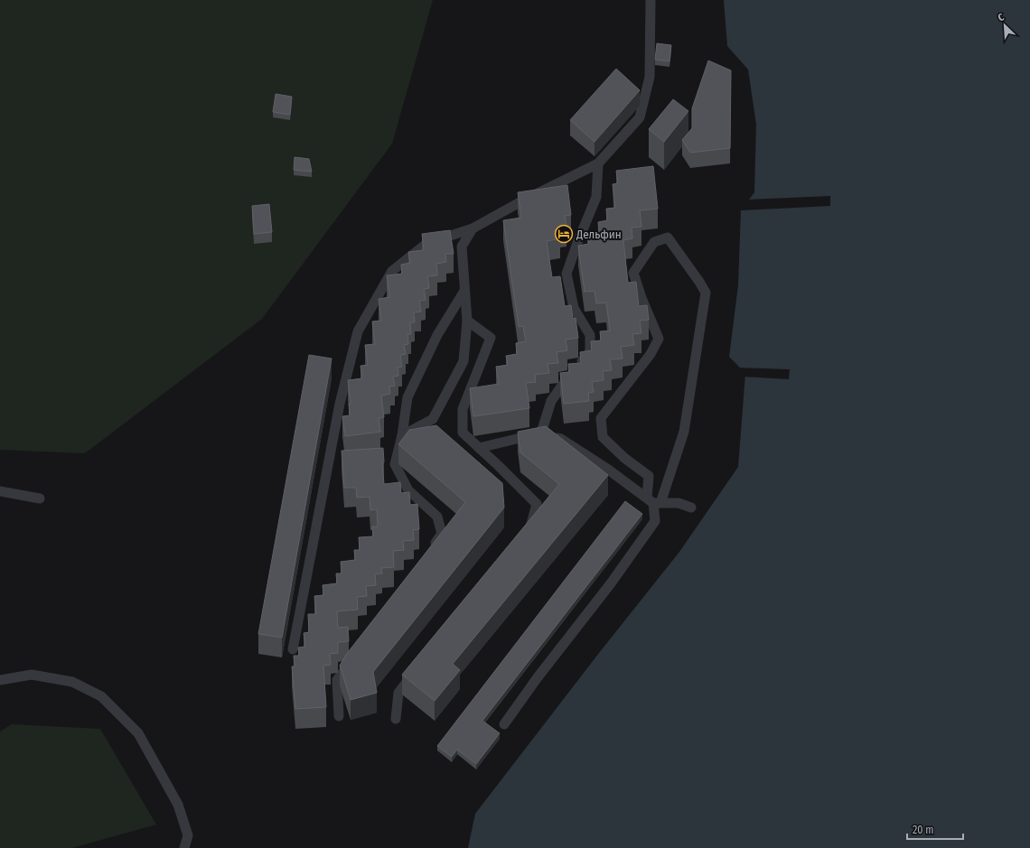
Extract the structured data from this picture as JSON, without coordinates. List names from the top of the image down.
{
  "places": {
    "hotel": ["Дельфин"]
  },
  "scale_bar": "20 m",
  "north": "top left"
}
